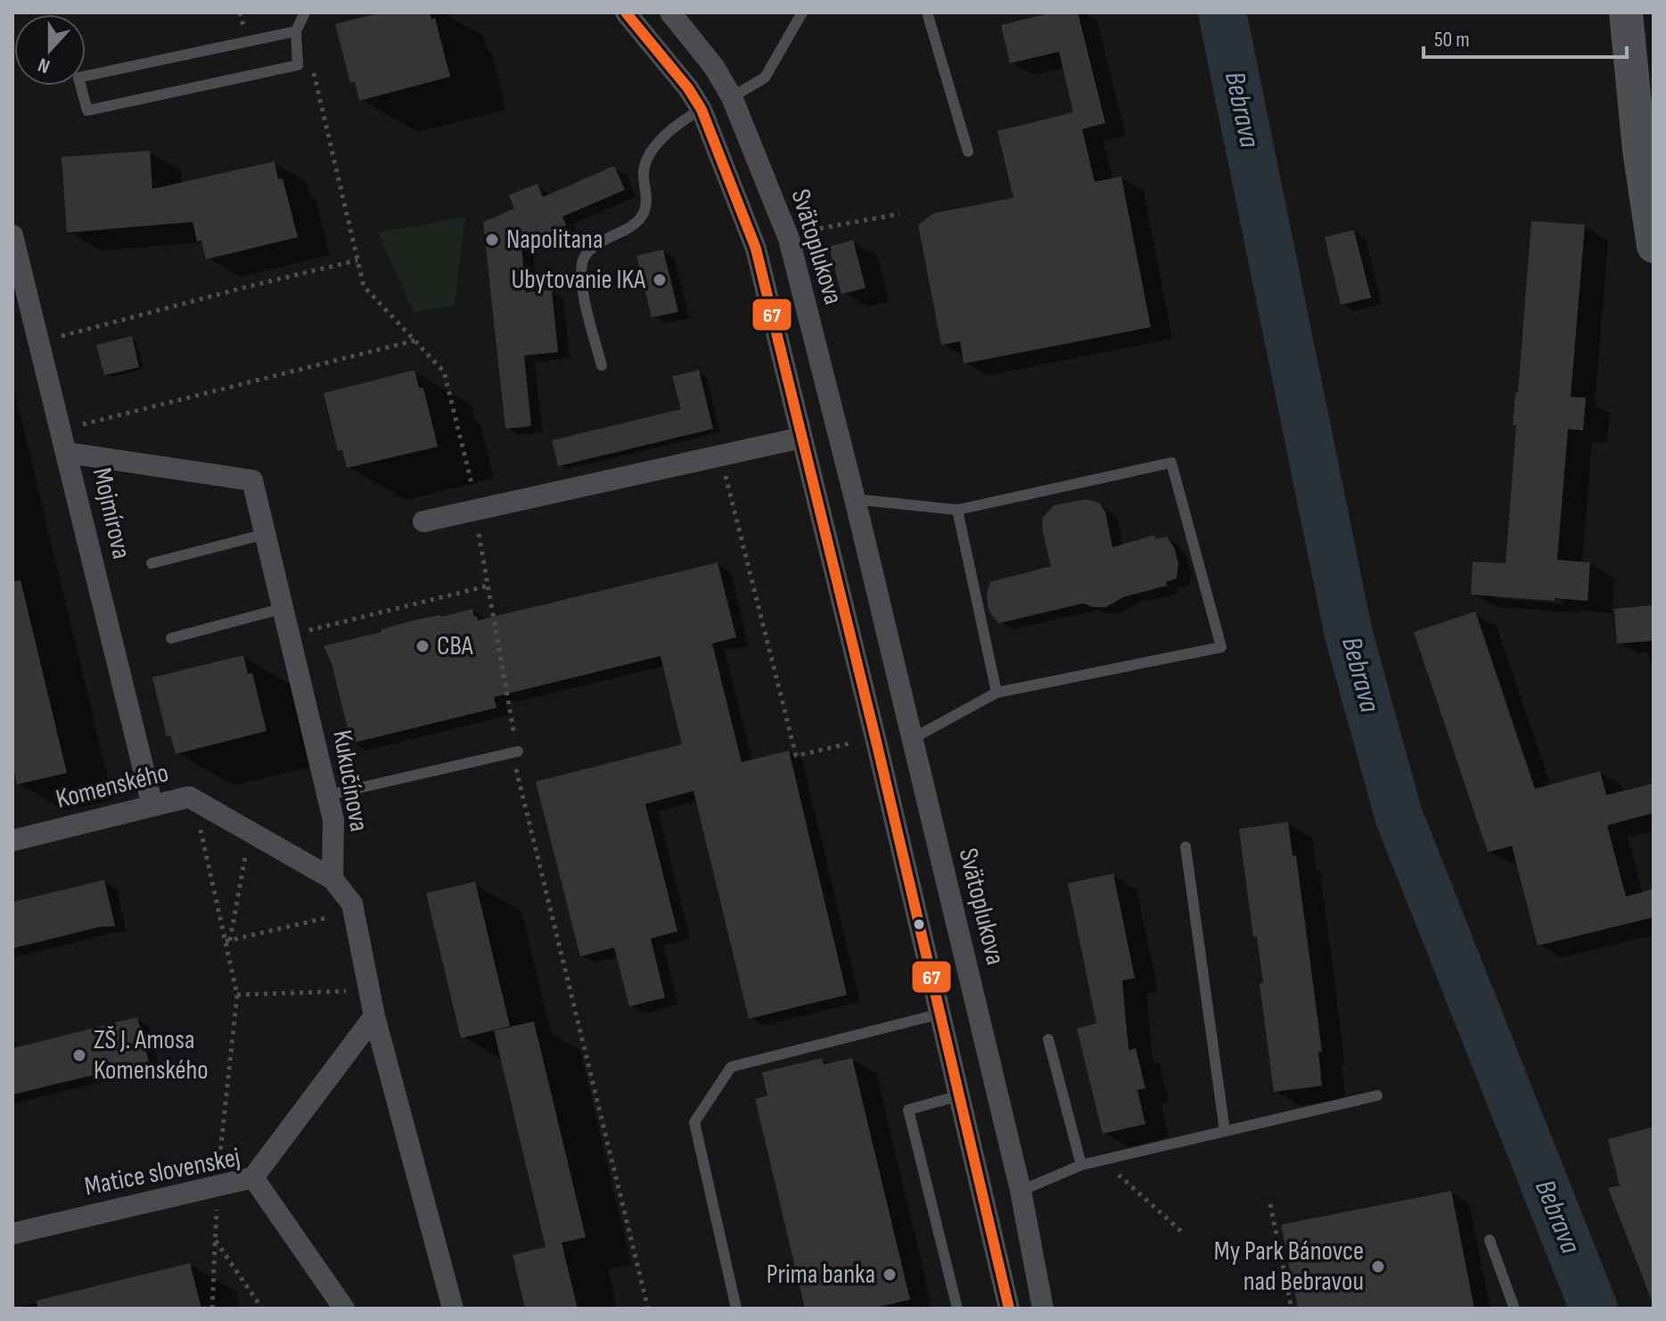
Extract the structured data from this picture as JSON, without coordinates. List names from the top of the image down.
{
  "streets": {
    "street": [
      "Svätoplukova",
      "Mojmírova",
      "Kukučínova",
      "Komenského",
      "Matice slovenskej"
    ]
  },
  "crossings": [
    ["Mojmírova", "Kukučínova"],
    ["Mojmírova", "Komenského"],
    ["Kukučínova", "Komenského"]
  ],
  "water": ["Bebrava"],
  "places": [
    "Napolitana",
    "Ubytovanie IKA",
    "CBA",
    "ZŠ J. Amosa Komenského",
    "My Park Bánovce nad Bebravou",
    "Prima banka"
  ],
  "lines": ["transit line 67"],
  "scale_bar": "50 m",
  "north": "bottom"
}
